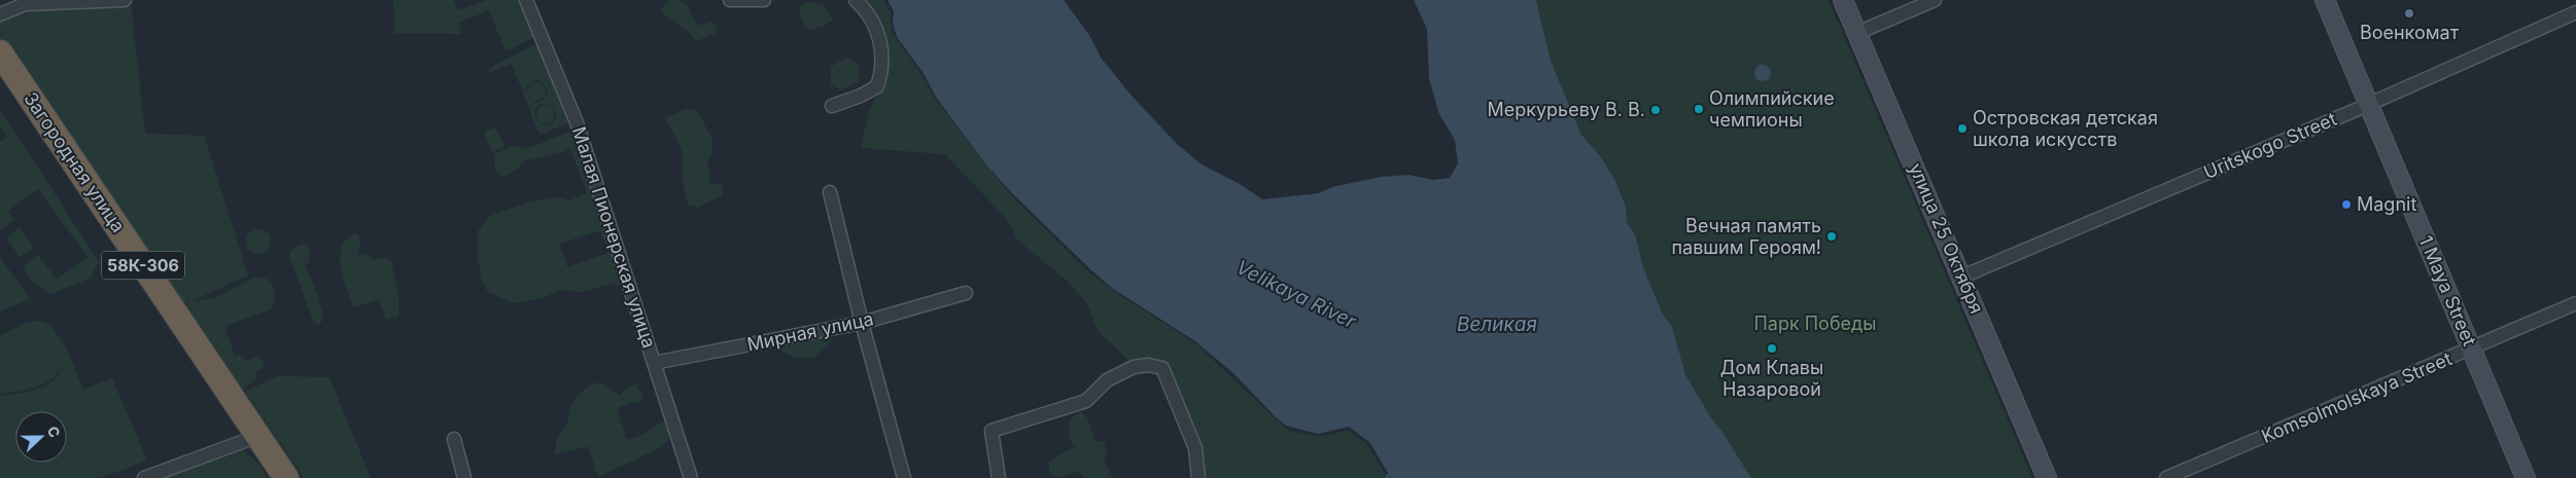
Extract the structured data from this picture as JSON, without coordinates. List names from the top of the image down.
{
  "streets": {
    "highway": ["Загородная улица", "58К-306"],
    "main road": ["улица 25 Октября", "1 Maya Street"],
    "street": [
      "Uritskogo Street",
      "Малая Пионерская улица",
      "Мирная улица",
      "Komsolmolskaya Street"
    ]
  },
  "crossings": [
    ["Uritskogo Street", "улица 25 Октября"],
    ["Uritskogo Street", "1 Maya Street"],
    ["Малая Пионерская улица", "Мирная улица"],
    ["1 Maya Street", "Komsolmolskaya Street"]
  ],
  "water": ["Velikaya River", "Великая"],
  "parks": ["Парк Победы"],
  "places": [
    "Военкомат",
    "Олимпийские чемпионы",
    "Меркурьеву В. В.",
    "Островская детская школа искусств",
    "Magnit",
    "Вечная память павшим Героям!",
    "Дом Клавы Назаровой"
  ],
  "north": "right"
}
